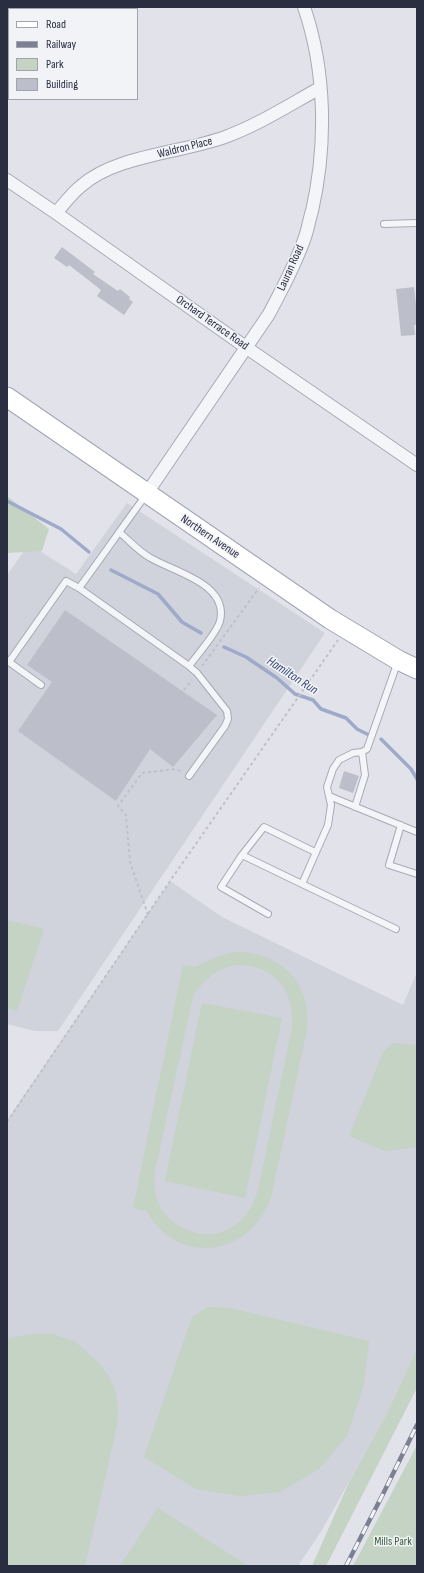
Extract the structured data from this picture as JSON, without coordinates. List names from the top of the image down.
{
  "streets": {
    "main road": ["Northern Avenue"],
    "street": ["Waldron Place", "Lauran Road", "Orchard Terrace Road"]
  },
  "crossings": [
    ["Waldron Place", "Lauran Road"],
    ["Waldron Place", "Orchard Terrace Road"],
    ["Lauran Road", "Orchard Terrace Road"],
    ["Lauran Road", "Northern Avenue"]
  ],
  "water": ["Hamilton Run"],
  "parks": ["Mills Park"],
  "legend": [
    "Road",
    "Railway",
    "Park",
    "Building"
  ]
}
